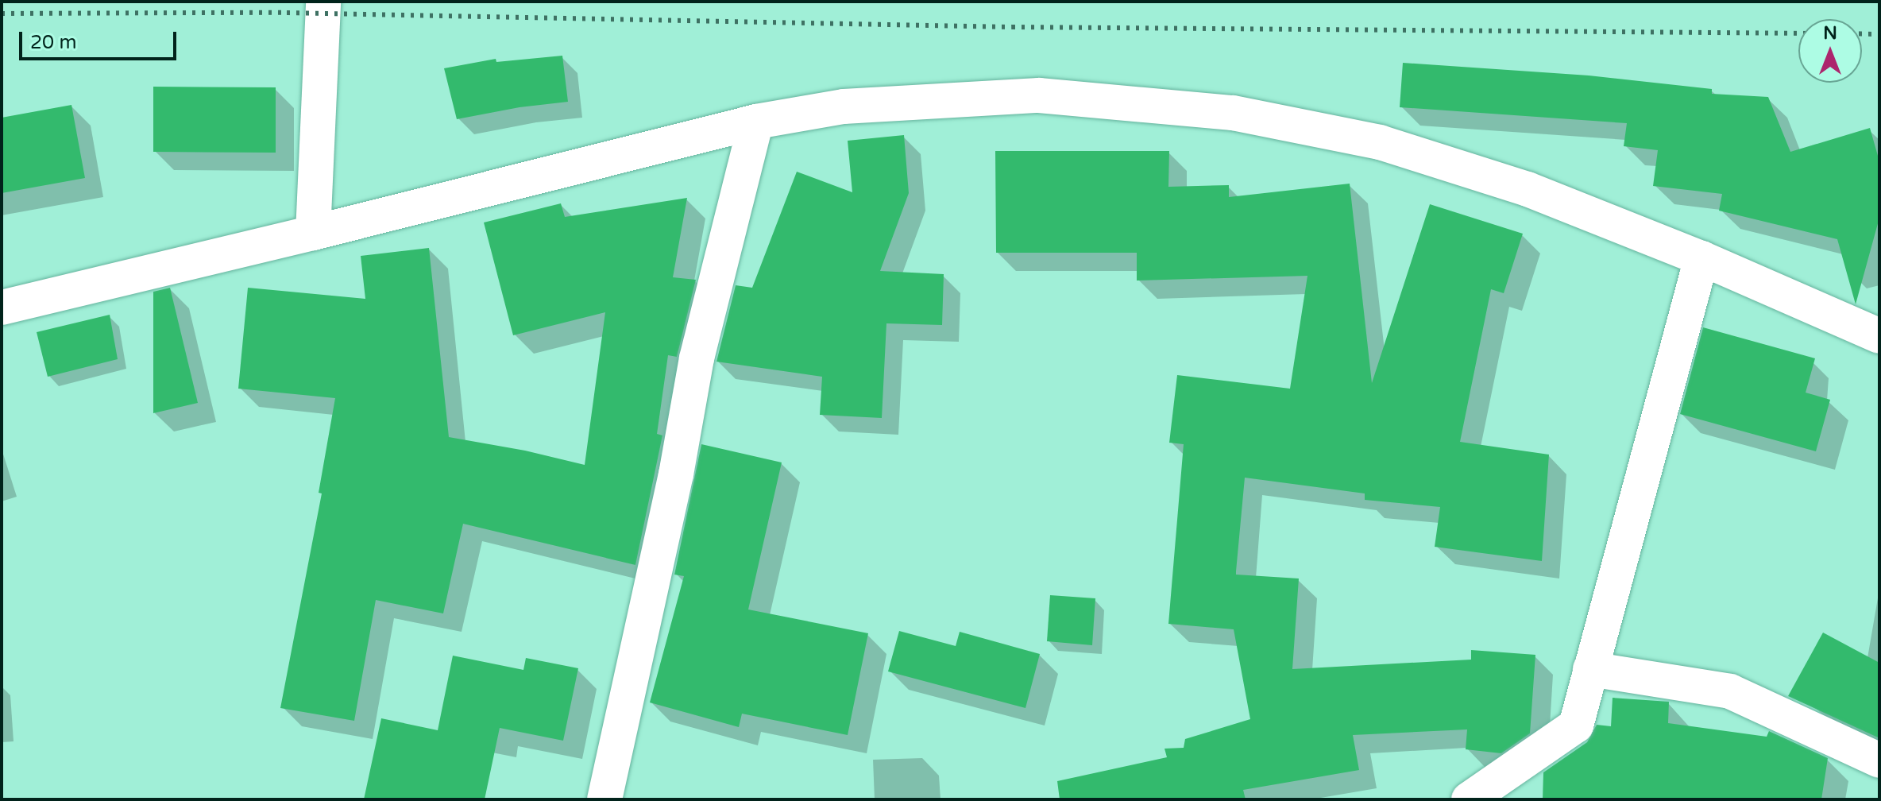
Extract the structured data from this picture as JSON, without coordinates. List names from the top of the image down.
{
  "scale_bar": "20 m",
  "north": "top"
}
